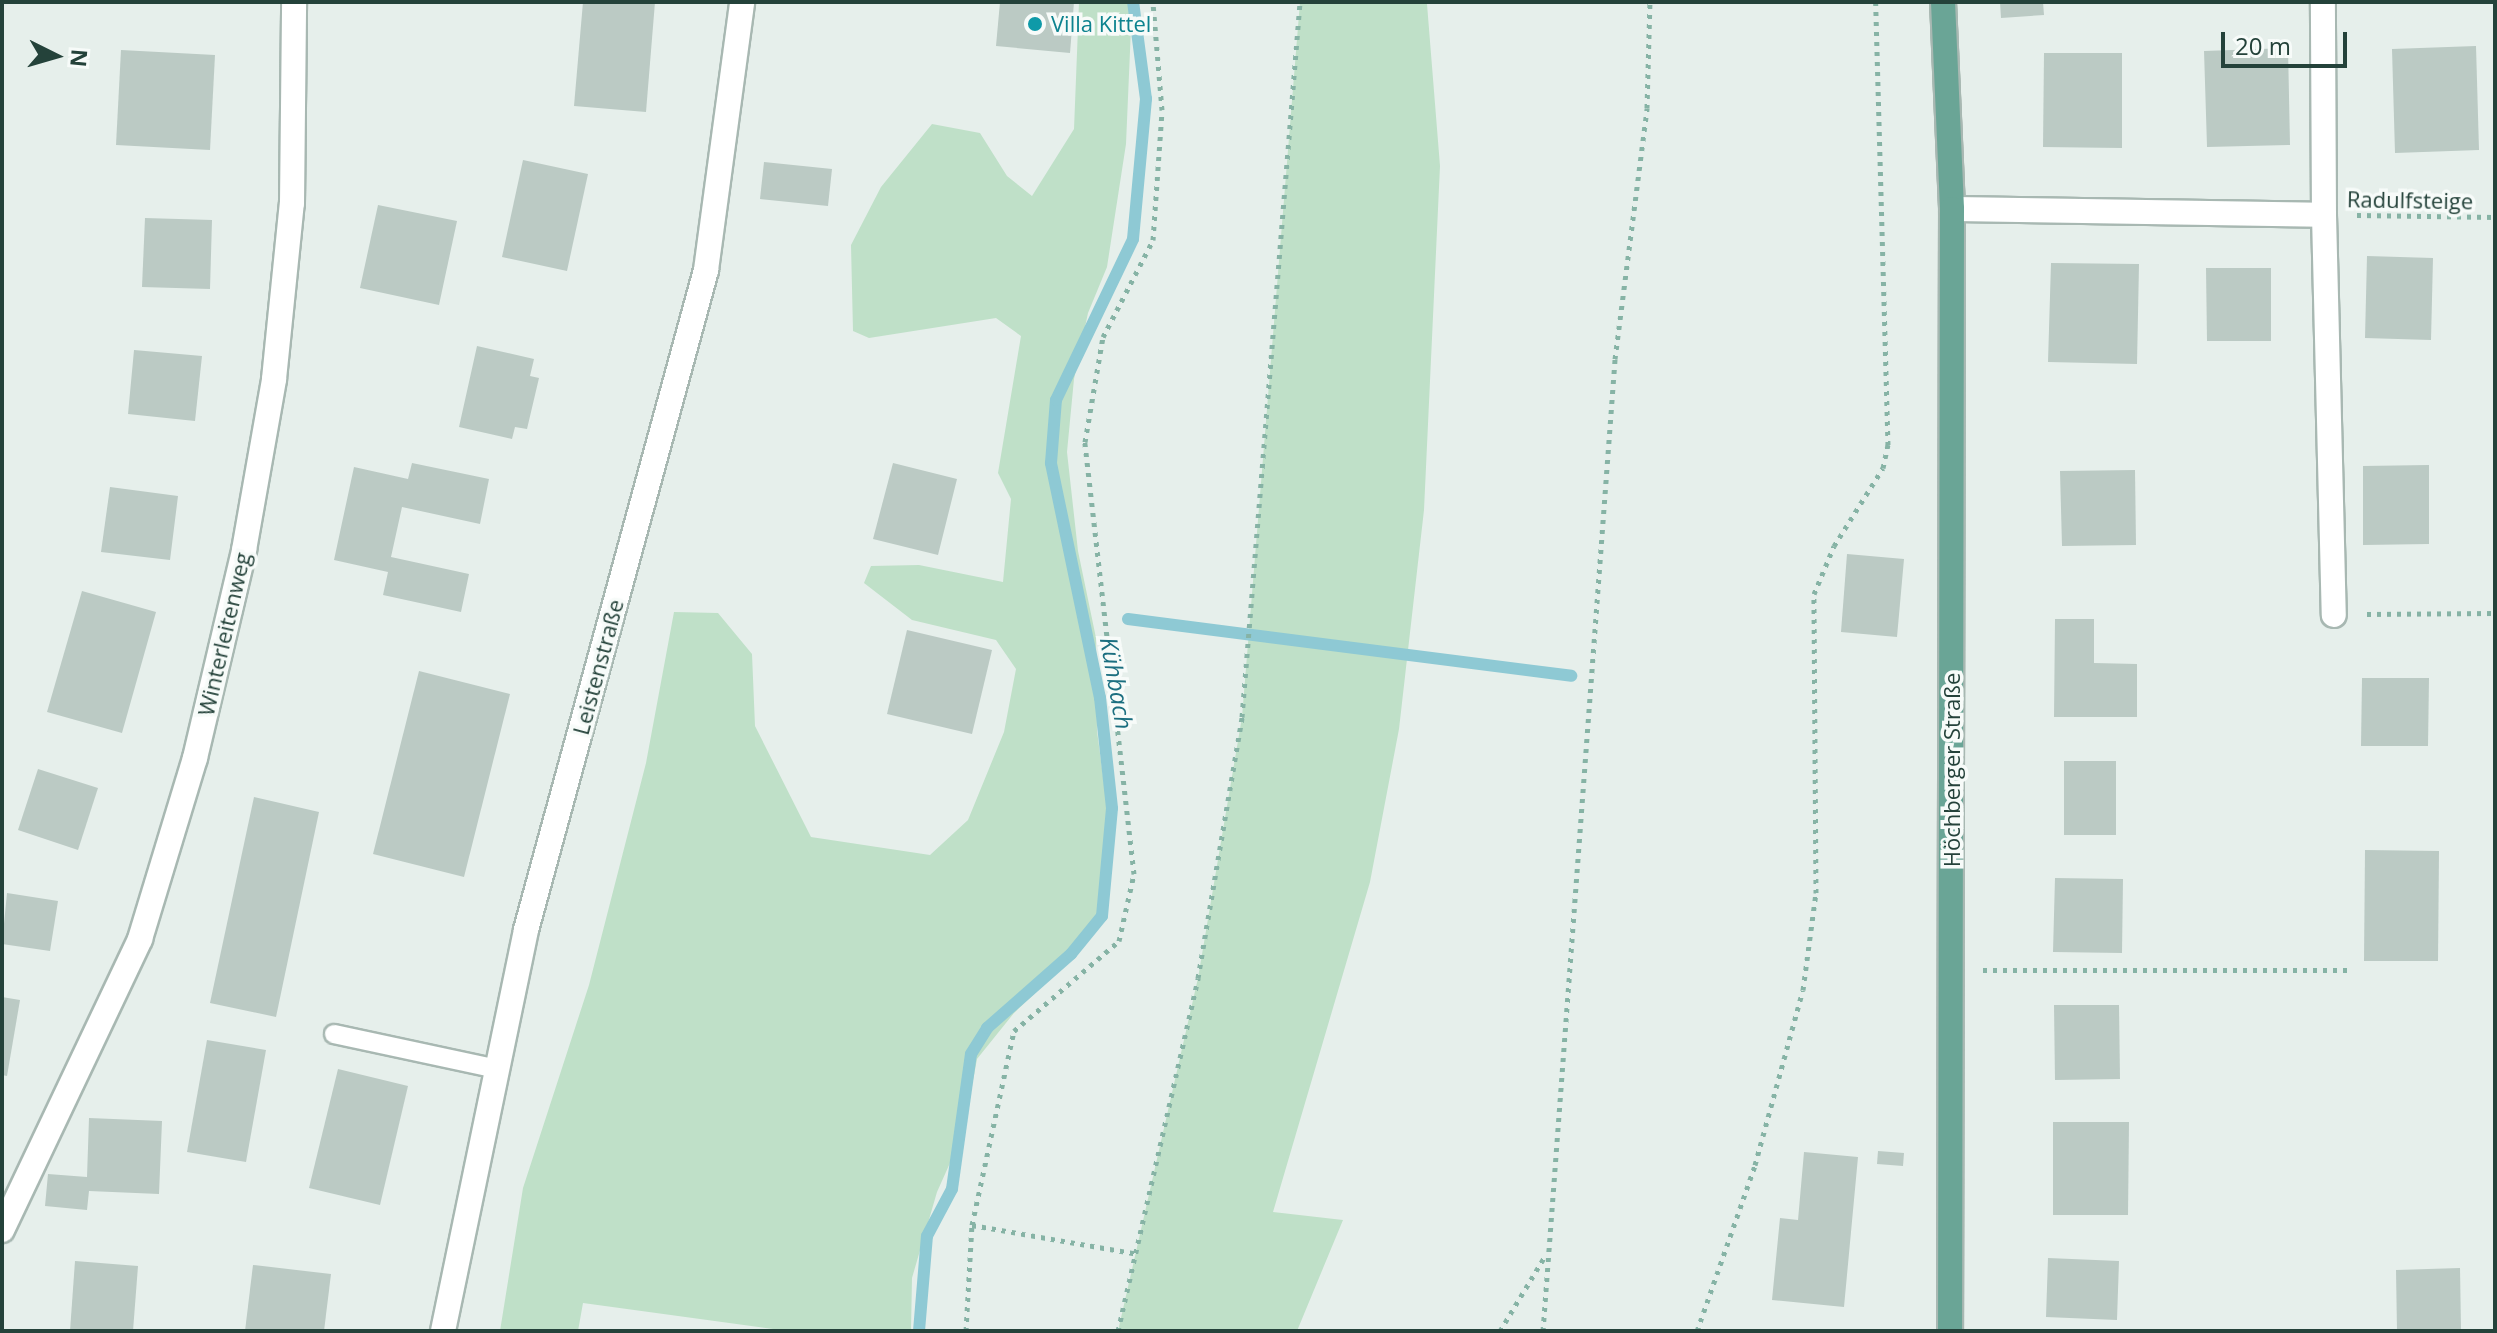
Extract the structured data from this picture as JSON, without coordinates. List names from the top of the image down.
{
  "streets": {
    "main road": ["Höchberger Straße"],
    "street": ["Winterleitenweg", "Leistenstraße"],
    "path": ["Radulfsteige"]
  },
  "water": ["Kühbach"],
  "places": ["Villa Kittel"],
  "scale_bar": "20 m",
  "north": "right"
}
